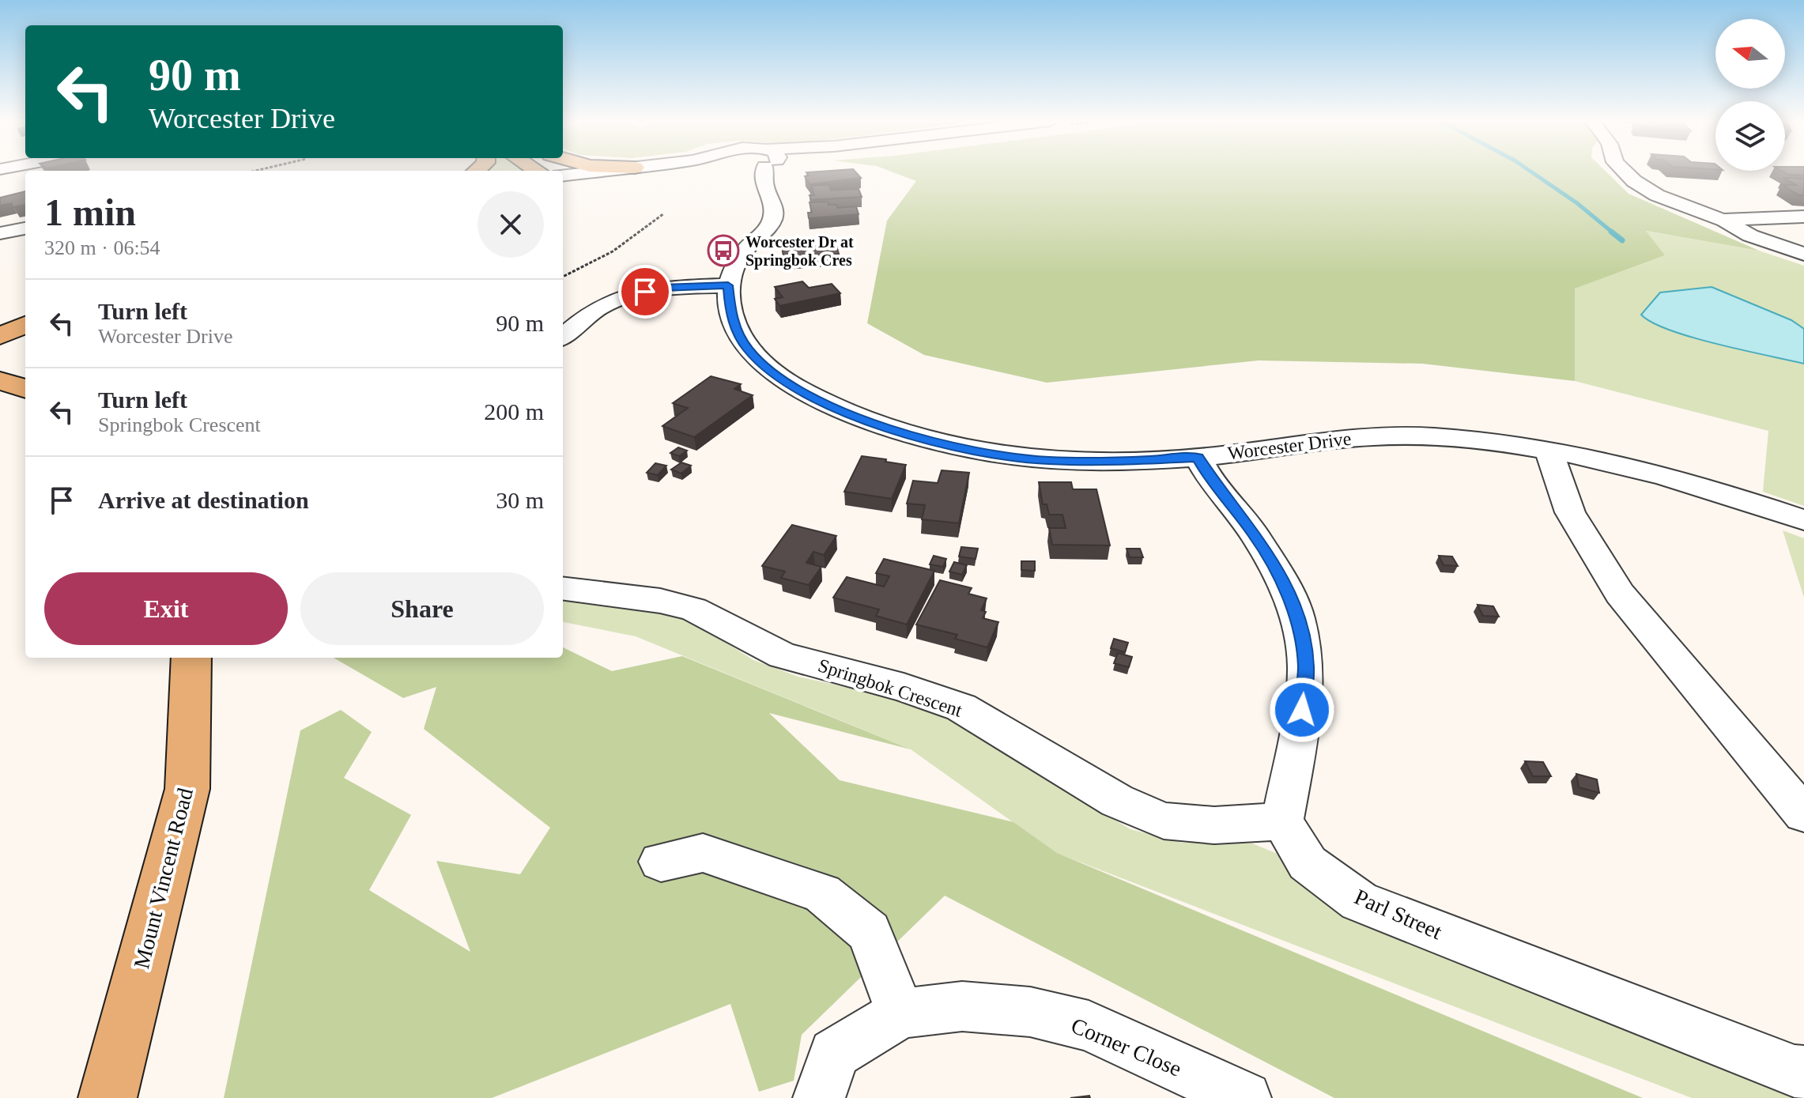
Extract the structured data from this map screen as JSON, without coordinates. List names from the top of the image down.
{
  "streets": {
    "main road": ["Mount Vincent Road"],
    "street": [
      "Worcester Drive",
      "Springbok Crescent",
      "Parl Street",
      "Corner Close"
    ]
  },
  "crossings": [
    ["Springbok Crescent", "Parl Street"]
  ],
  "places": {
    "bus stop": ["Worcester Dr at Springbok Cres"]
  },
  "north": "left",
  "page": {
    "turn": ["90 m", "Worcester Drive"],
    "heading": ["1 min", "320 m · 06:54"],
    "list": [
      {
        "name": "Turn left",
        "note": "Worcester Drive",
        "value": "90 m"
      },
      {
        "name": "Turn left",
        "note": "Springbok Crescent",
        "value": "200 m"
      },
      {
        "name": "Arrive at destination",
        "value": "30 m"
      }
    ],
    "buttons": ["Exit", "Share"]
  }
}
